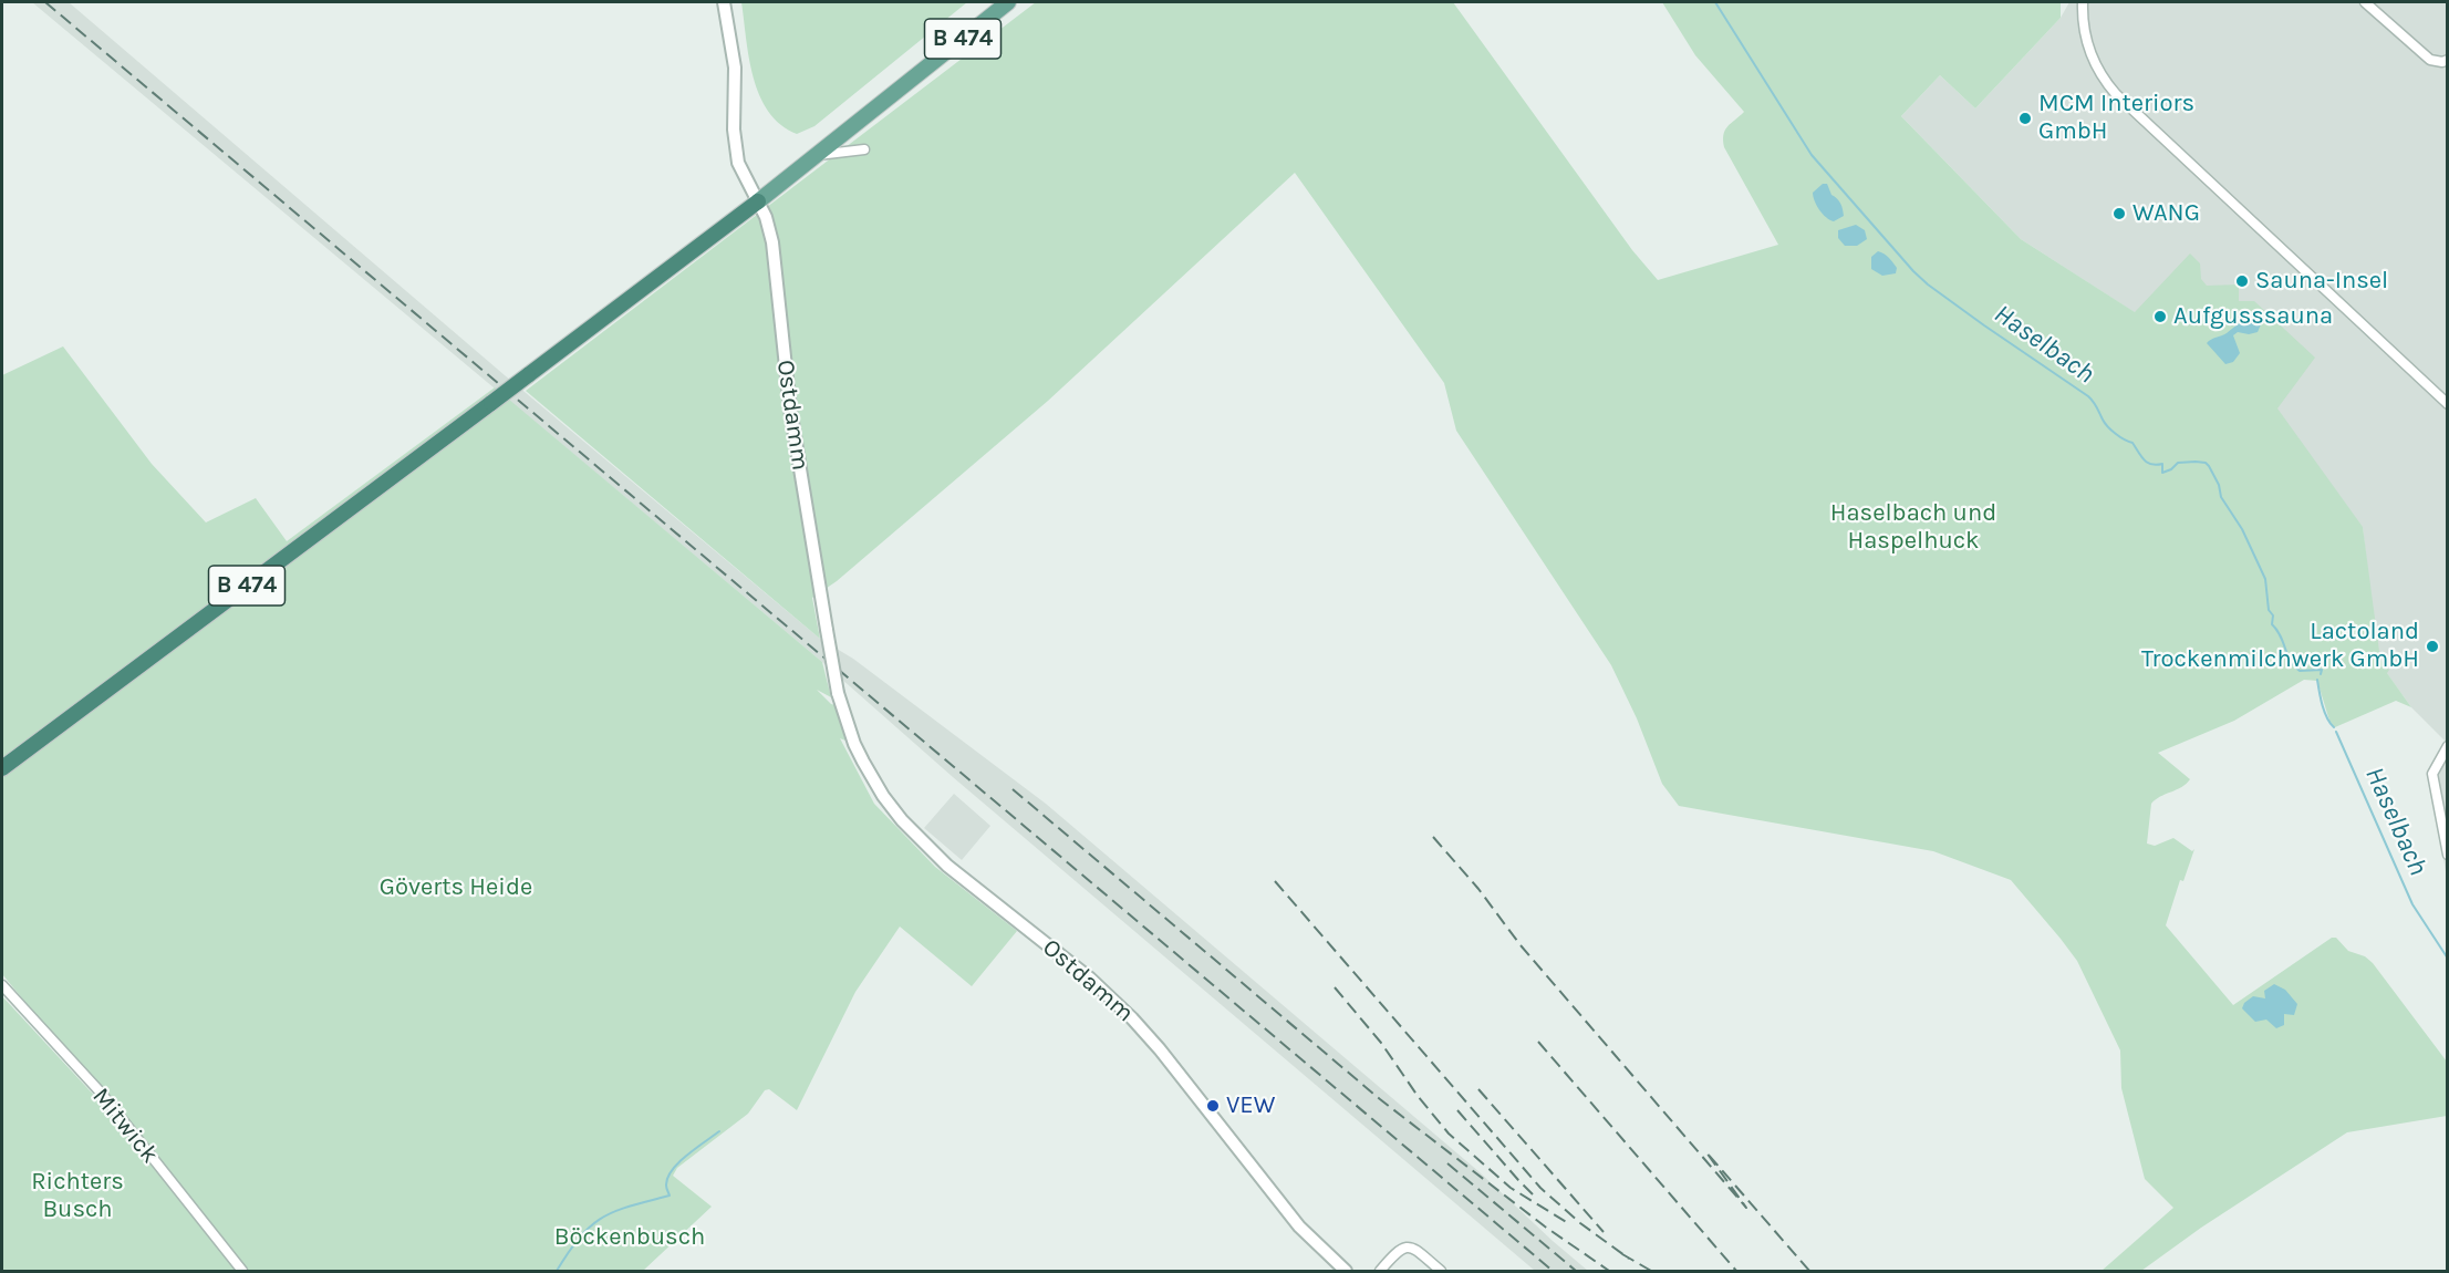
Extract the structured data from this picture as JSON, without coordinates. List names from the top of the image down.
{
  "streets": {
    "highway": ["B 474"],
    "street": ["Ostdamm", "Mitwick"]
  },
  "crossings": [
    ["B 474", "Ostdamm"]
  ],
  "water": ["Haselbach"],
  "parks": [
    "Haselbach und Haspelhuck",
    "Göverts Heide",
    "Richters Busch",
    "Böckenbusch"
  ],
  "places": [
    "MCM Interiors GmbH",
    "WANG",
    "Sauna-Insel",
    "Aufgusssauna",
    "Lactoland Trockenmilchwerk GmbH",
    "VEW"
  ]
}
